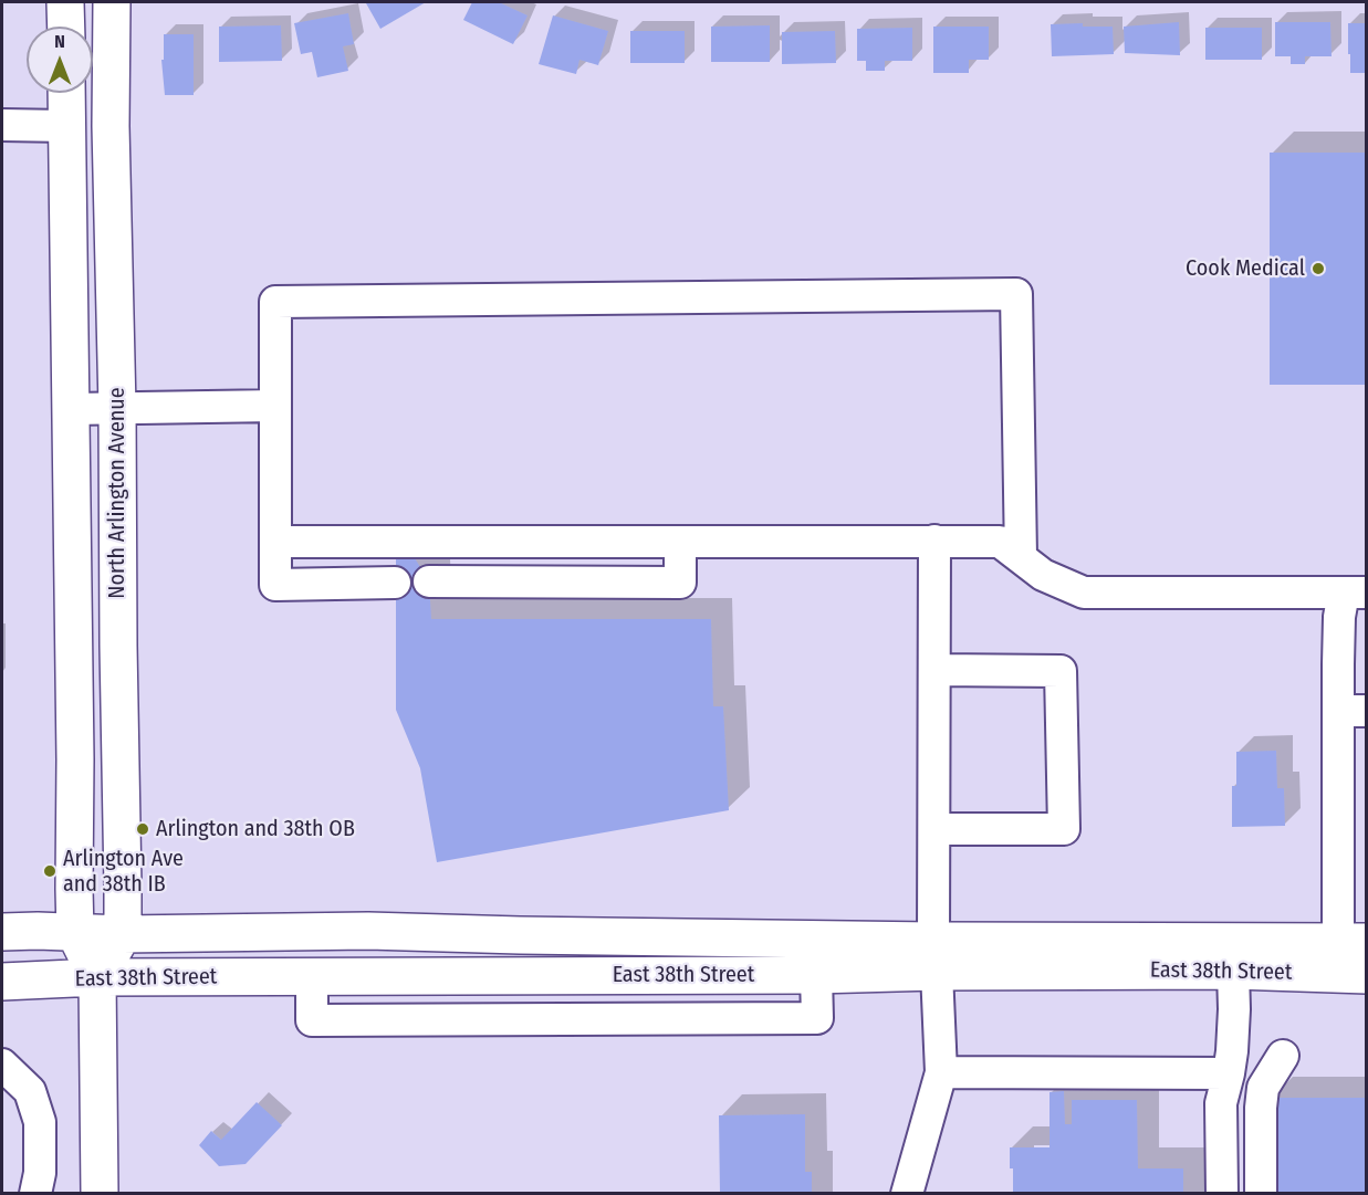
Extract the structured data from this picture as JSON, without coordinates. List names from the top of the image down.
{
  "streets": {
    "main road": ["North Arlington Avenue", "East 38th Street"]
  },
  "crossings": [
    ["North Arlington Avenue", "East 38th Street"]
  ],
  "places": ["Cook Medical", "Arlington and 38th OB", "Arlington Ave and 38th IB"],
  "north": "top"
}
